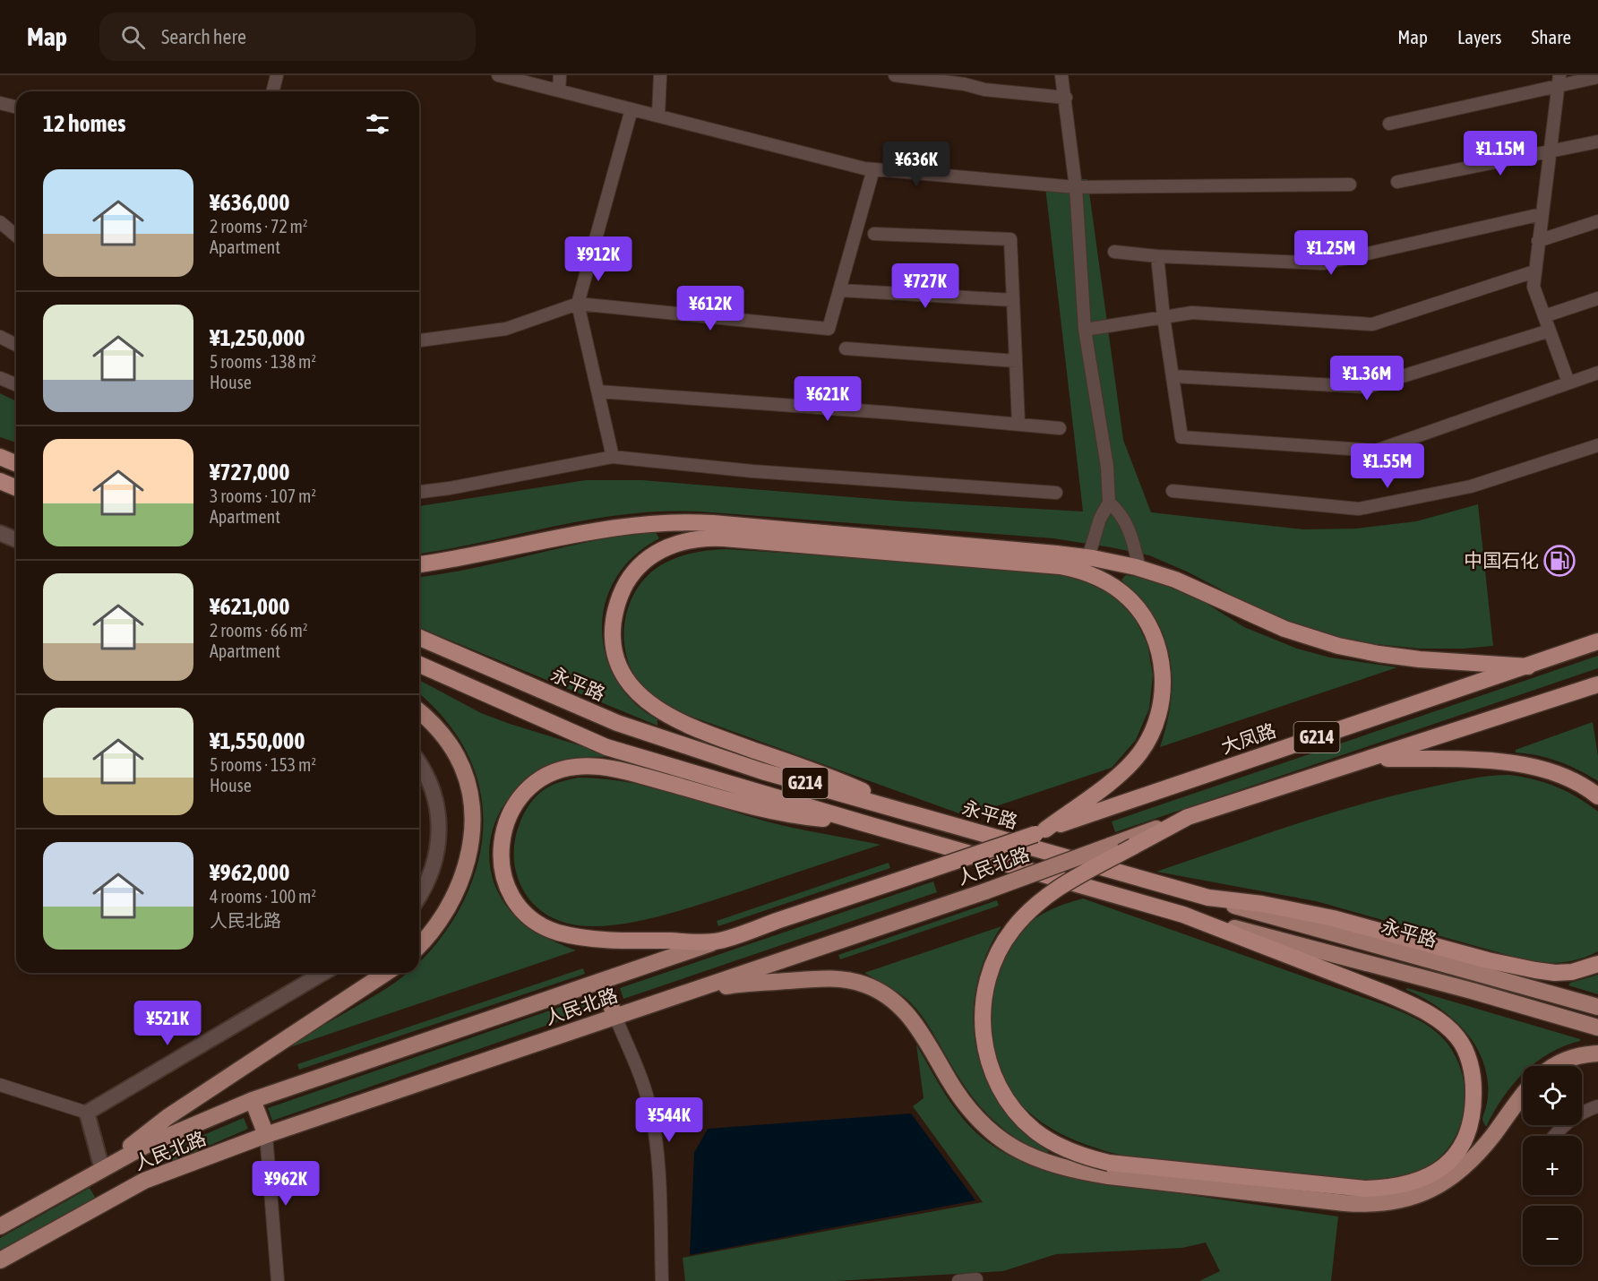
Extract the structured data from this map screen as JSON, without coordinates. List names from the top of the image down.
{
  "streets": {
    "highway": [
      "永平路",
      "G214",
      "大凤路",
      "人民北路"
    ]
  },
  "crossings": [
    ["G214", "人民北路"],
    ["大凤路", "人民北路"]
  ],
  "places": {
    "fuel station": ["中国石化"]
  },
  "page": {
    "header": "Map",
    "search": "Search here",
    "nav": ["Map", "Layers", "Share"],
    "heading": "12 homes",
    "price": [
      "¥1.15M",
      "¥636K",
      "¥1.25M",
      "¥912K",
      "¥727K",
      "¥612K",
      "¥1.36M",
      "¥621K",
      "¥1.55M",
      "¥521K",
      "¥544K",
      "¥962K"
    ],
    "list": [
      {
        "name": "¥636,000",
        "note": "2 rooms · 72 m² · Apartment"
      },
      {
        "name": "¥1,250,000",
        "note": "5 rooms · 138 m² · House"
      },
      {
        "name": "¥727,000",
        "note": "3 rooms · 107 m² · Apartment"
      },
      {
        "name": "¥621,000",
        "note": "2 rooms · 66 m² · Apartment"
      },
      {
        "name": "¥1,550,000",
        "note": "5 rooms · 153 m² · House"
      },
      {
        "name": "¥962,000",
        "note": "4 rooms · 100 m² · 人民北路"
      }
    ],
    "map_buttons": ["+", "−"]
  }
}
